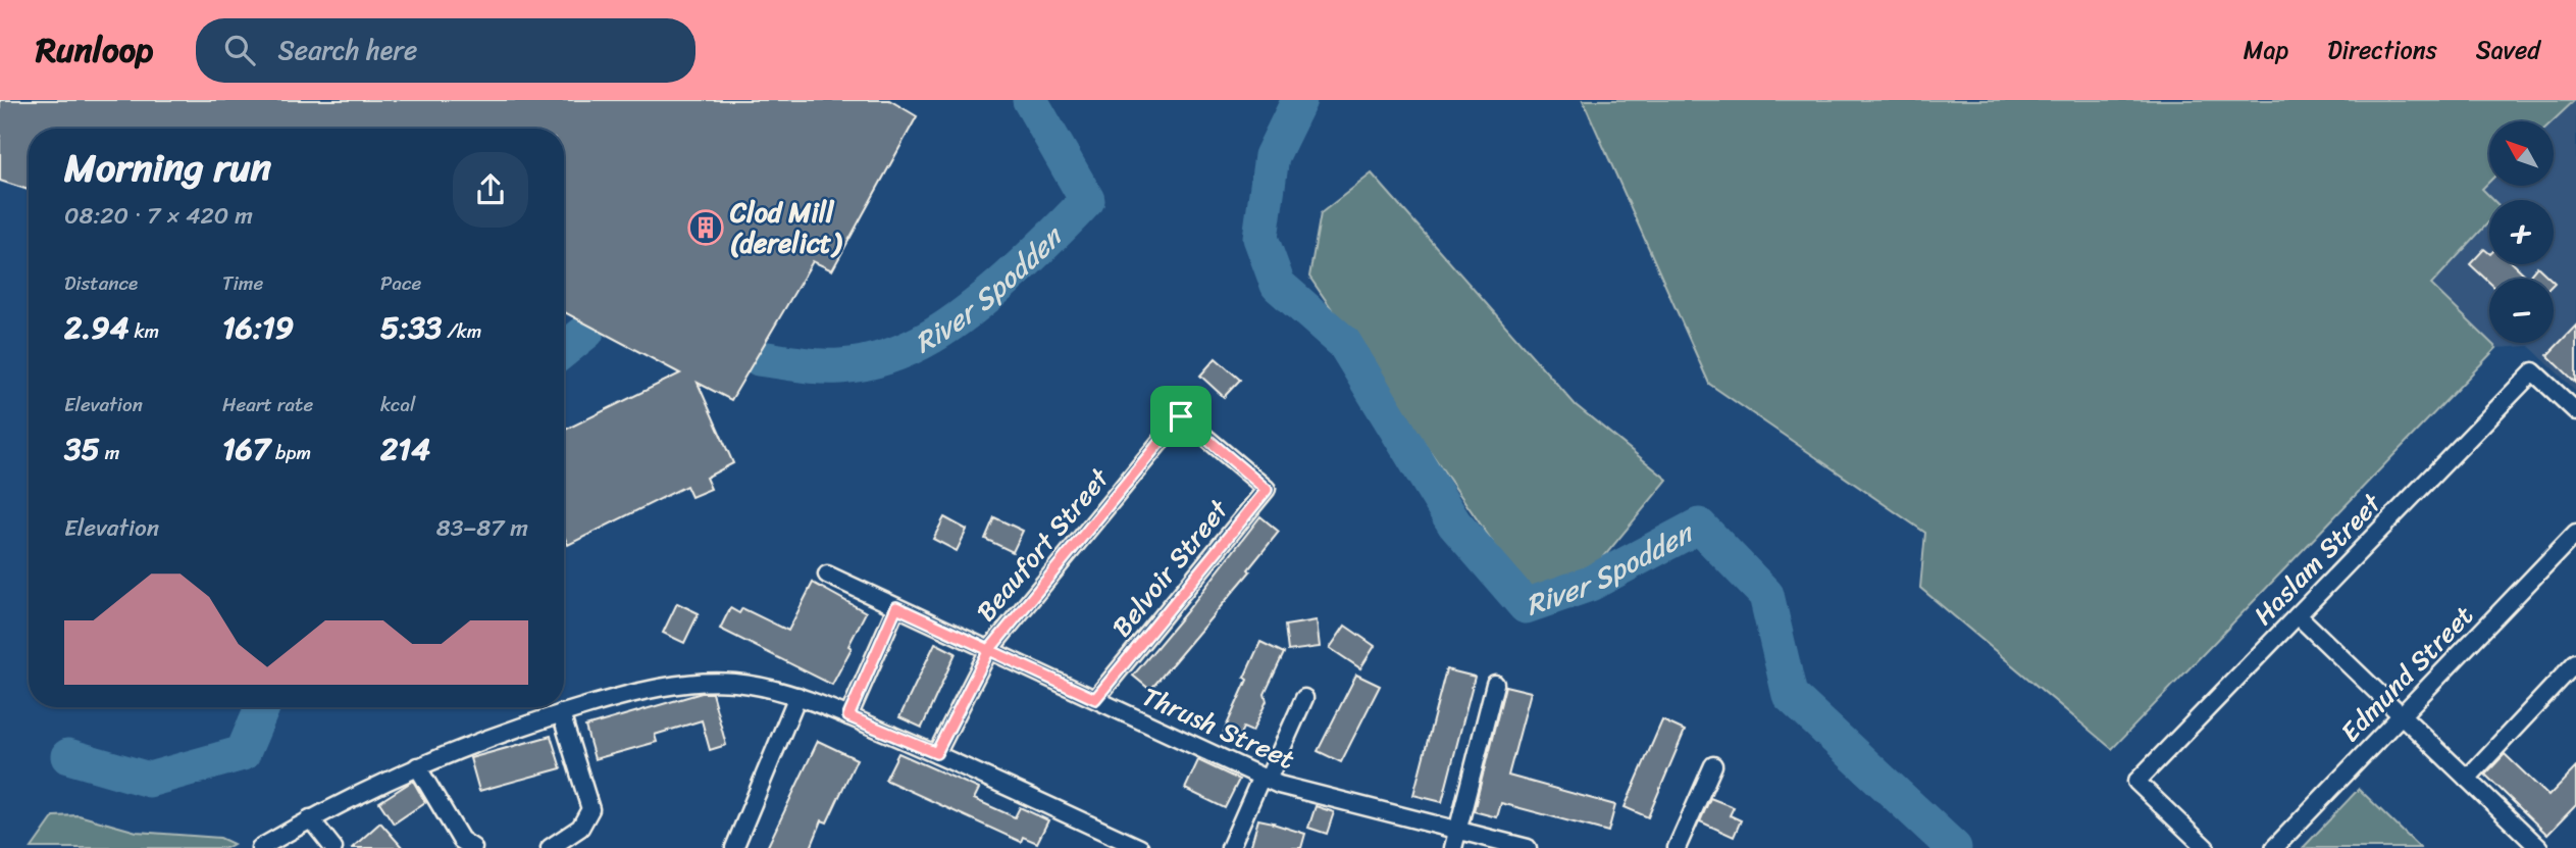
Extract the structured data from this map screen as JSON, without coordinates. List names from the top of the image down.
{
  "streets": {
    "street": [
      "Beaufort Street",
      "Haslam Street",
      "Belvoir Street",
      "Edmund Street",
      "Thrush Street"
    ]
  },
  "crossings": [
    ["Beaufort Street", "Belvoir Street"],
    ["Beaufort Street", "Thrush Street"],
    ["Belvoir Street", "Thrush Street"]
  ],
  "water": ["River Spodden"],
  "places": {
    "building": ["Clod Mill (derelict)"]
  },
  "north": "top left",
  "page": {
    "header": "Runloop",
    "search": "Search here",
    "nav": ["Map", "Directions", "Saved"],
    "map_buttons": ["+", "−"],
    "heading": ["Morning run", "08:20 · 7 × 420 m"],
    "stats": [
      ["Distance", "2.94 km"],
      ["Time", "16:19"],
      ["Pace", "5:33 /km"],
      ["Elevation", "35 m"],
      ["Heart rate", "167 bpm"],
      ["kcal", "214"]
    ],
    "chart": ["Elevation", "83–87 m"]
  }
}
